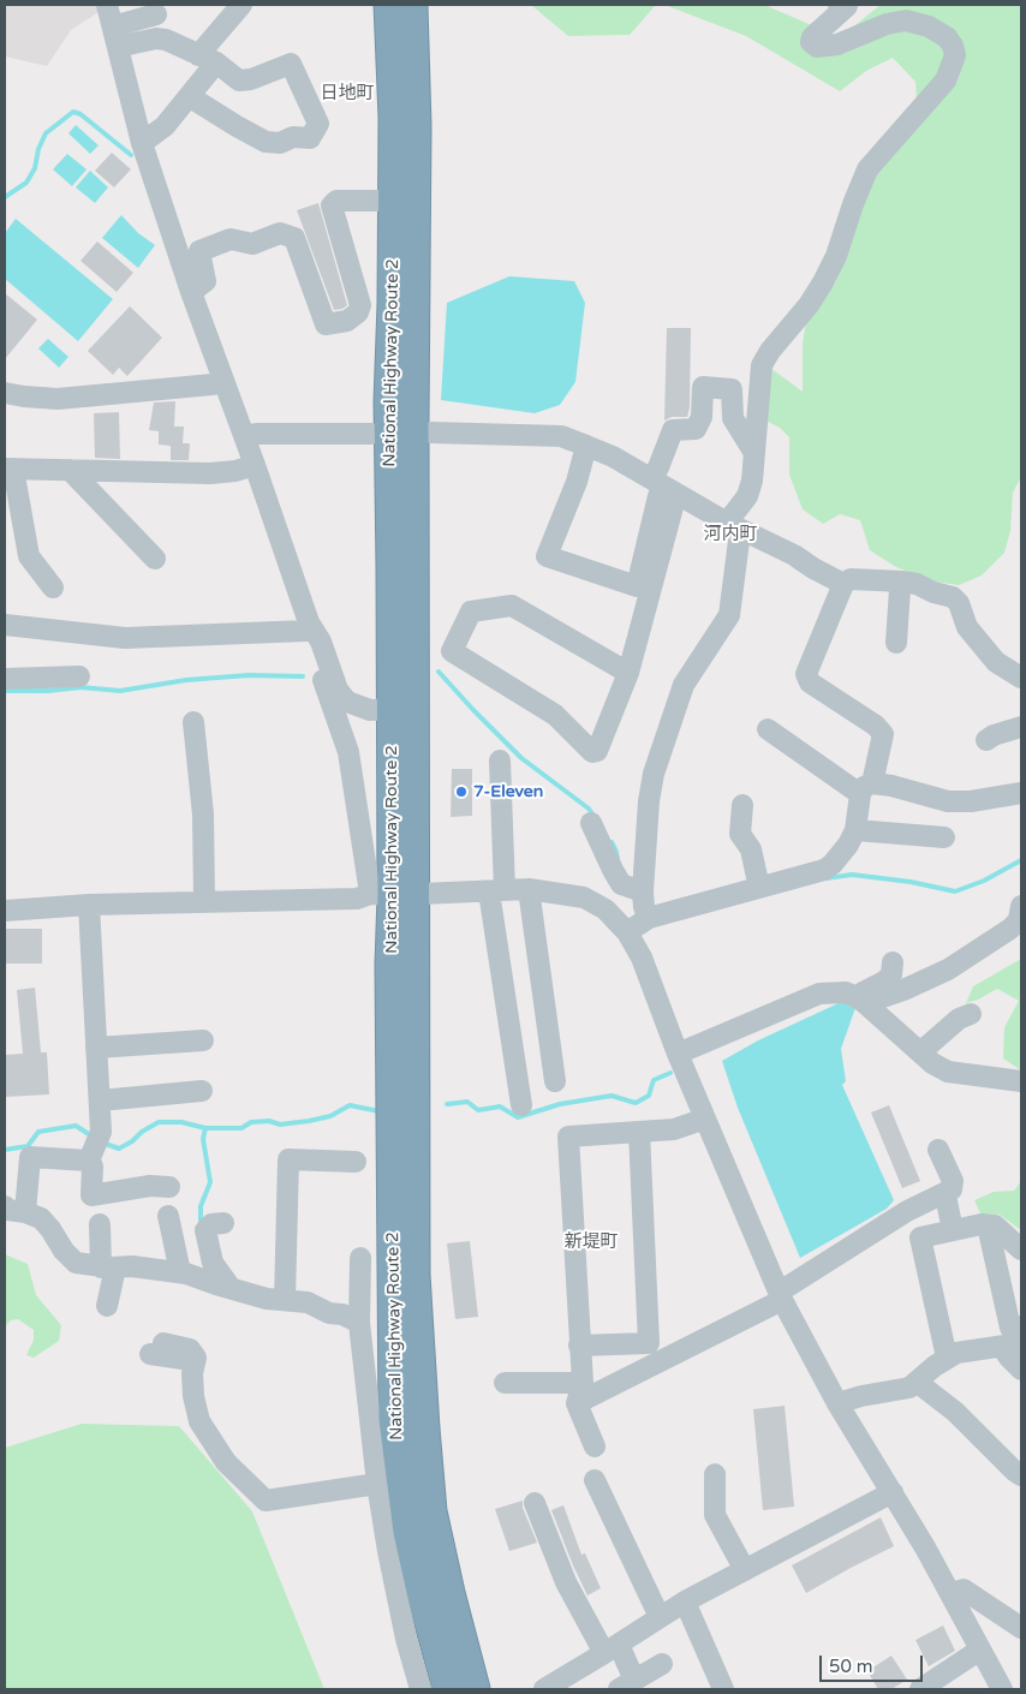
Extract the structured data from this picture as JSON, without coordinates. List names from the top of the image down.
{
  "streets": {
    "highway": ["National Highway Route 2"]
  },
  "districts": ["日地町", "河内町", "新堤町"],
  "places": ["7-Eleven"],
  "scale_bar": "50 m"
}
